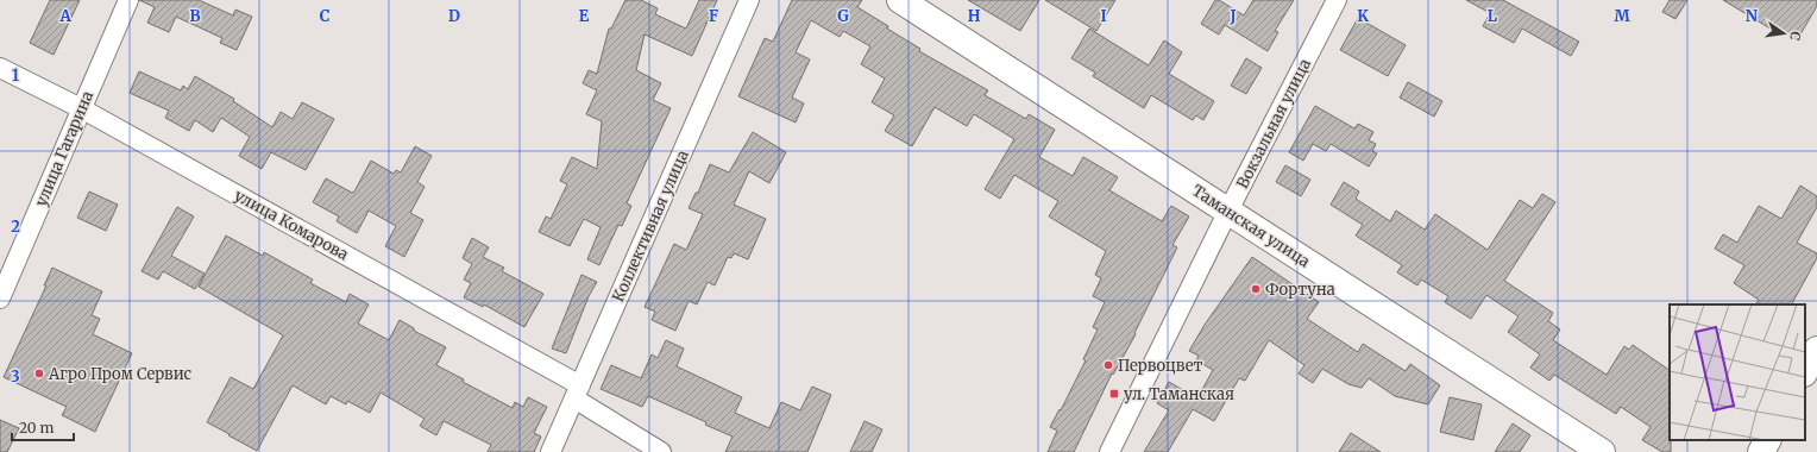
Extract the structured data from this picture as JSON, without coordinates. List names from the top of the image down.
{
  "streets": {
    "street": [
      "Вокзальная улица",
      "улица Гагарина",
      "улица Комарова",
      "Коллективная улица",
      "Таманская улица"
    ]
  },
  "crossings": [
    ["Вокзальная улица", "Таманская улица"],
    ["улица Гагарина", "улица Комарова"],
    ["улица Комарова", "Коллективная улица"]
  ],
  "places": {
    "other": ["Фортуна", "Первоцвет", "Агро Пром Сервис"],
    "transit": ["ул. Таманская"]
  },
  "scale_bar": "20 m",
  "north": "right",
  "grid": {
    "columns": [
      "A",
      "B",
      "C",
      "D",
      "E",
      "F",
      "G",
      "H",
      "I",
      "J",
      "K",
      "L",
      "M",
      "N"
    ],
    "rows": ["1", "2", "3"]
  }
}
